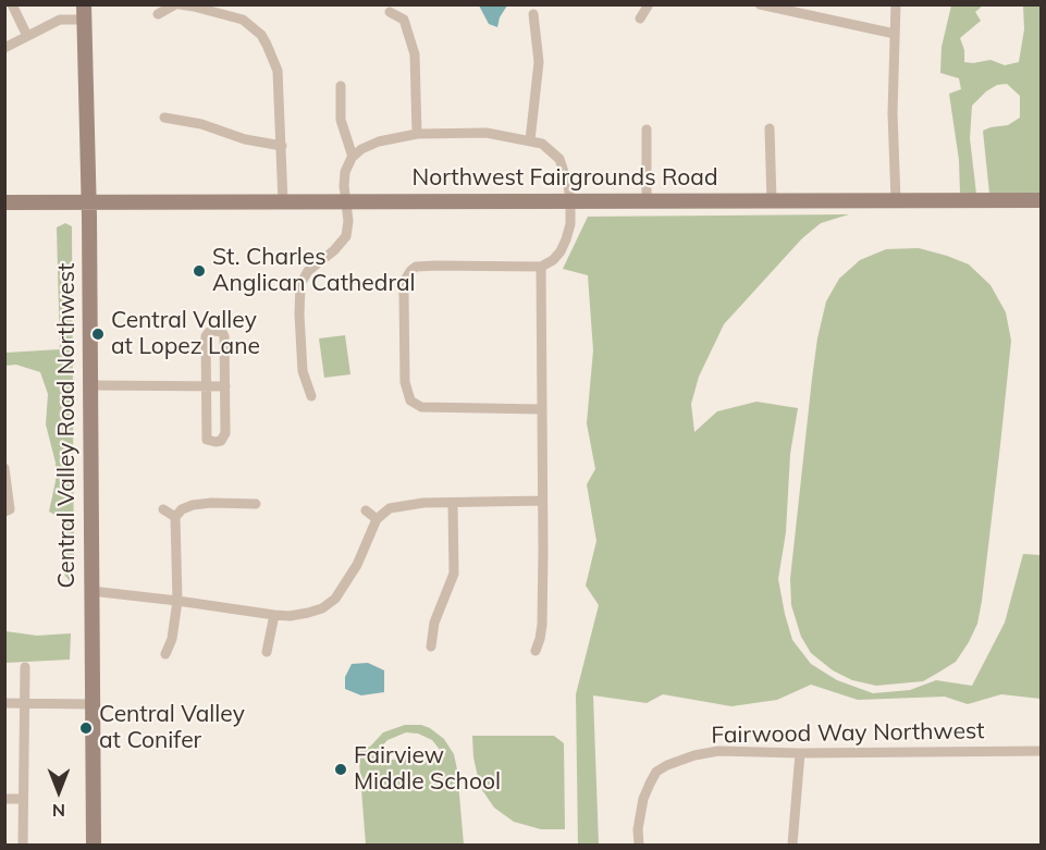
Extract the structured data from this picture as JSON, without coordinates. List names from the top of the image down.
{
  "streets": {
    "main road": ["Northwest Fairgrounds Road", "Central Valley Road Northwest"],
    "street": ["Fairwood Way Northwest"]
  },
  "crossings": [
    ["Northwest Fairgrounds Road", "Central Valley Road Northwest"]
  ],
  "places": [
    "St. Charles Anglican Cathedral",
    "Central Valley at Lopez Lane",
    "Central Valley at Conifer",
    "Fairview Middle School"
  ],
  "north": "bottom"
}
